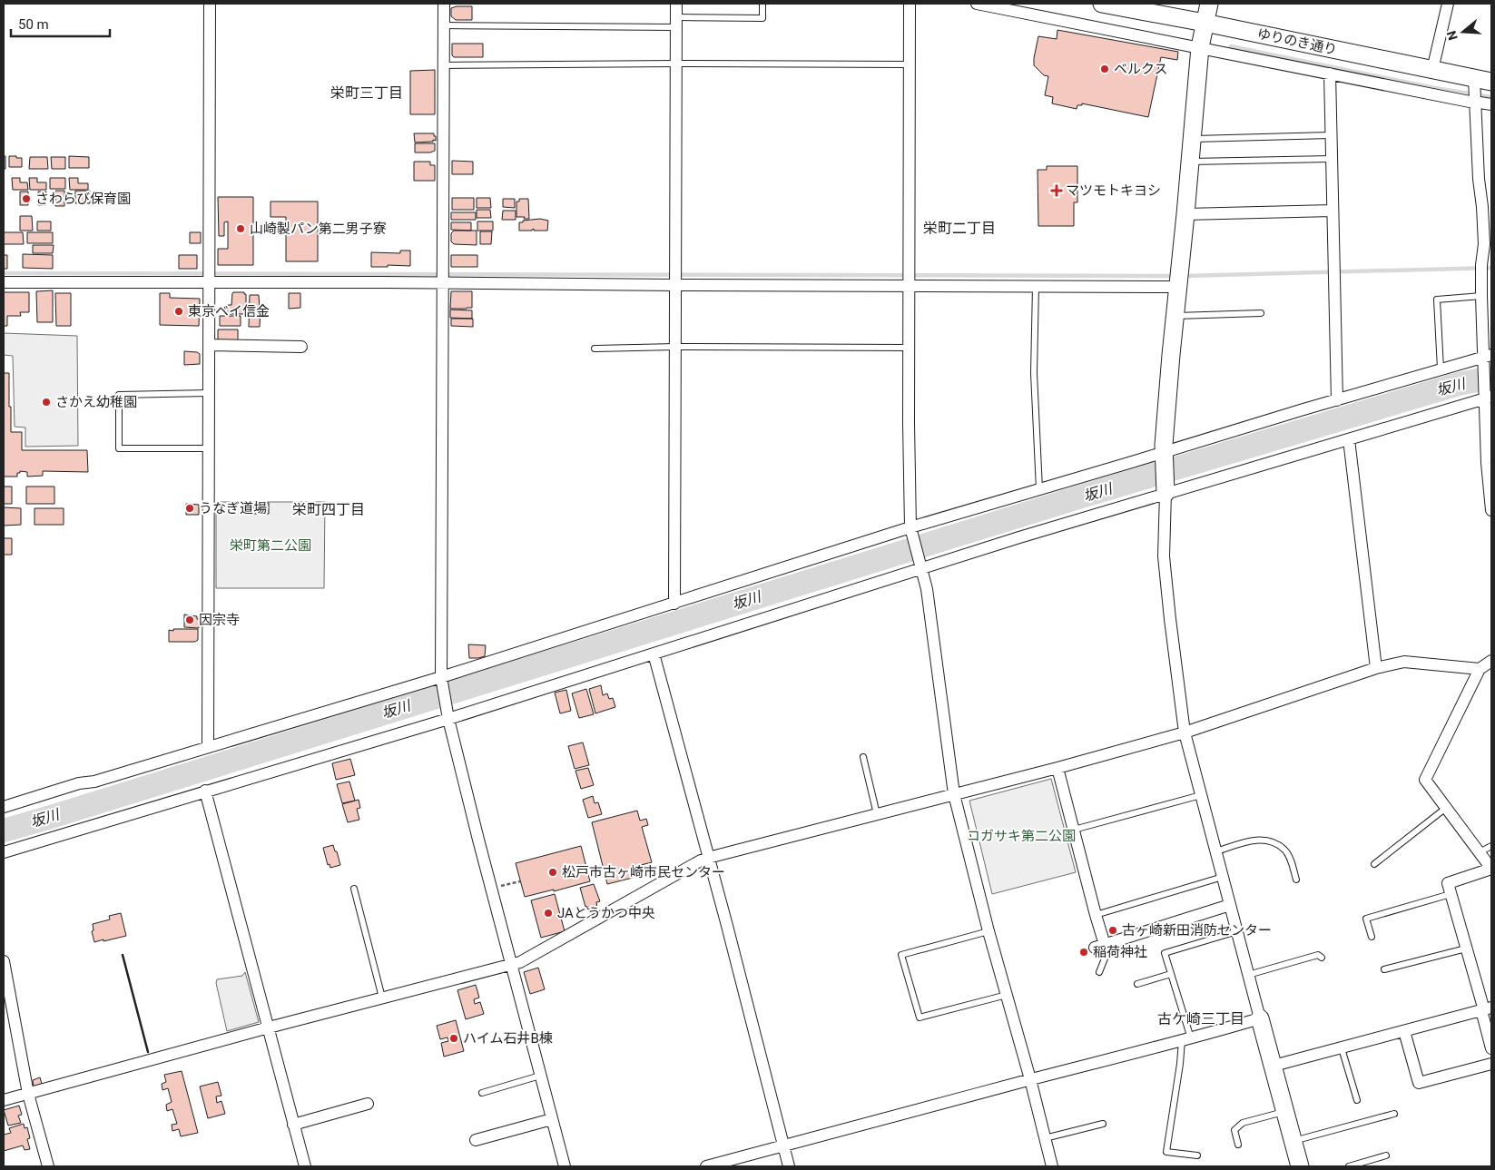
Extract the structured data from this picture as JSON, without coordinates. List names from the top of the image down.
{
  "streets": {
    "street": ["ゆりのき通り"]
  },
  "districts": [
    "栄町三丁目",
    "栄町二丁目",
    "栄町四丁目",
    "古ケ崎三丁目"
  ],
  "water": ["坂川"],
  "parks": ["栄町第二公園", "コガサキ第二公園"],
  "places": {
    "other": [
      "ベルクス",
      "さわらび保育園",
      "山崎製パン第二男子寮",
      "東京ベイ信金",
      "さかえ幼稚園",
      "うなぎ道場",
      "因宗寺",
      "松戸市古ヶ崎市民センター",
      "JAとうかつ中央",
      "古ヶ崎新田消防センター",
      "稲荷神社",
      "ハイム石井B棟"
    ],
    "health": ["マツモトキヨシ"]
  },
  "scale_bar": "50 m",
  "north": "left"
}
